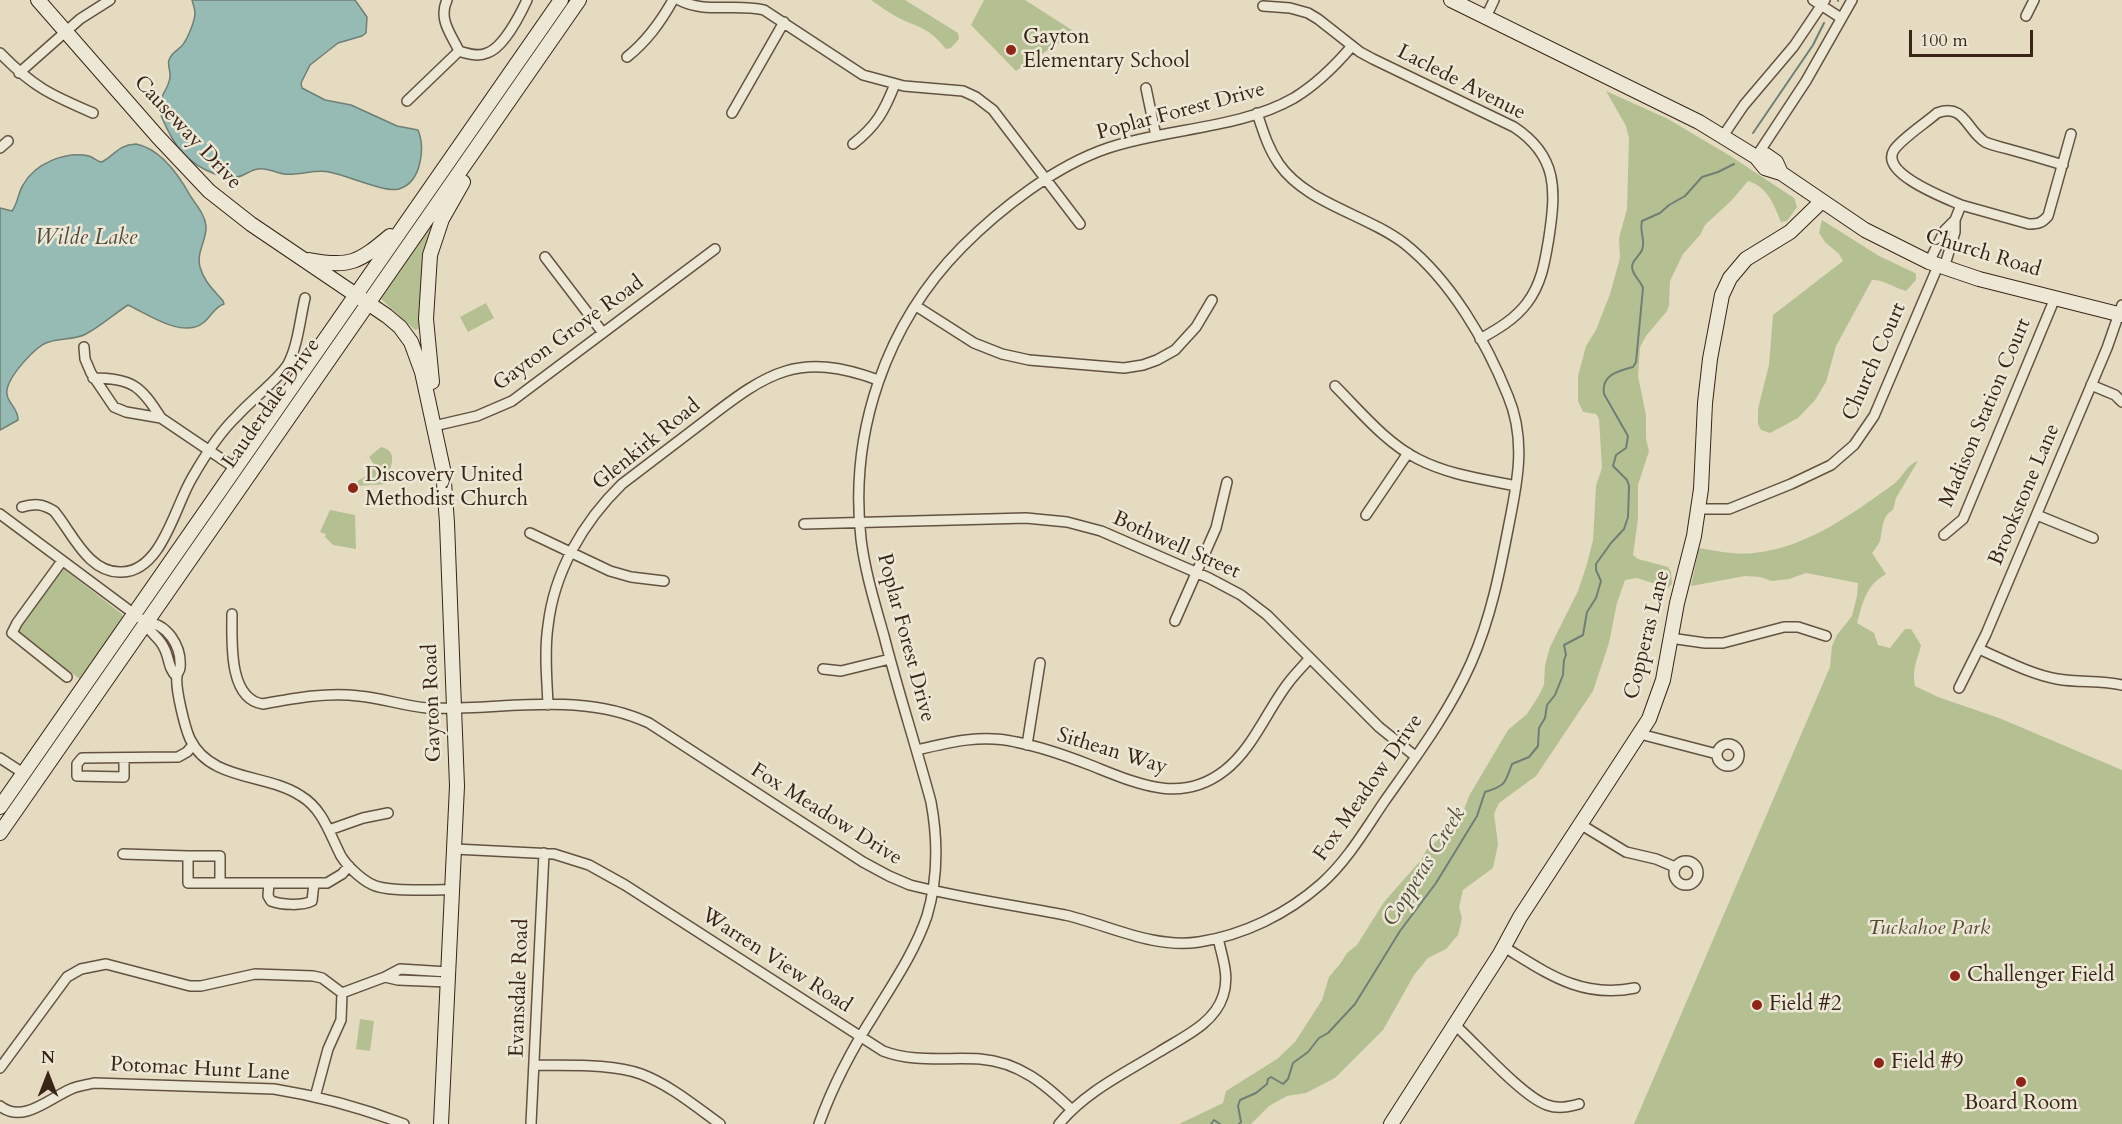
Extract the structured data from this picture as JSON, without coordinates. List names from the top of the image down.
{
  "streets": {
    "main road": [
      "Causeway Drive",
      "Church Road",
      "Lauderdale Drive",
      "Copperas Lane",
      "Gayton Road"
    ],
    "street": [
      "Laclede Avenue",
      "Poplar Forest Drive",
      "Gayton Grove Road",
      "Church Court",
      "Madison Station Court",
      "Glenkirk Road",
      "Brookstone Lane",
      "Bothwell Street",
      "Sithean Way",
      "Fox Meadow Drive",
      "Warren View Road",
      "Evansdale Road",
      "Potomac Hunt Lane"
    ]
  },
  "crossings": [
    ["Laclede Avenue", "Poplar Forest Drive"],
    ["Laclede Avenue", "Fox Meadow Drive"],
    ["Poplar Forest Drive", "Glenkirk Road"],
    ["Poplar Forest Drive", "Bothwell Street"],
    ["Poplar Forest Drive", "Sithean Way"],
    ["Poplar Forest Drive", "Fox Meadow Drive"],
    ["Poplar Forest Drive", "Warren View Road"],
    ["Causeway Drive", "Lauderdale Drive"],
    ["Causeway Drive", "Gayton Road"],
    ["Church Road", "Church Court"],
    ["Church Road", "Madison Station Court"],
    ["Church Road", "Brookstone Lane"],
    ["Church Road", "Copperas Lane"],
    ["Gayton Grove Road", "Gayton Road"],
    ["Church Court", "Copperas Lane"],
    ["Lauderdale Drive", "Gayton Road"],
    ["Glenkirk Road", "Fox Meadow Drive"],
    ["Bothwell Street", "Sithean Way"],
    ["Bothwell Street", "Fox Meadow Drive"],
    ["Gayton Road", "Fox Meadow Drive"],
    ["Gayton Road", "Warren View Road"],
    ["Warren View Road", "Evansdale Road"]
  ],
  "water": ["Wilde Lake", "Copperas Creek"],
  "parks": ["Tuckahoe Park"],
  "places": [
    "Gayton Elementary School",
    "Discovery United Methodist Church",
    "Challenger Field",
    "Field #2",
    "Field #9",
    "Board Room"
  ],
  "scale_bar": "100 m",
  "north": "top"
}
